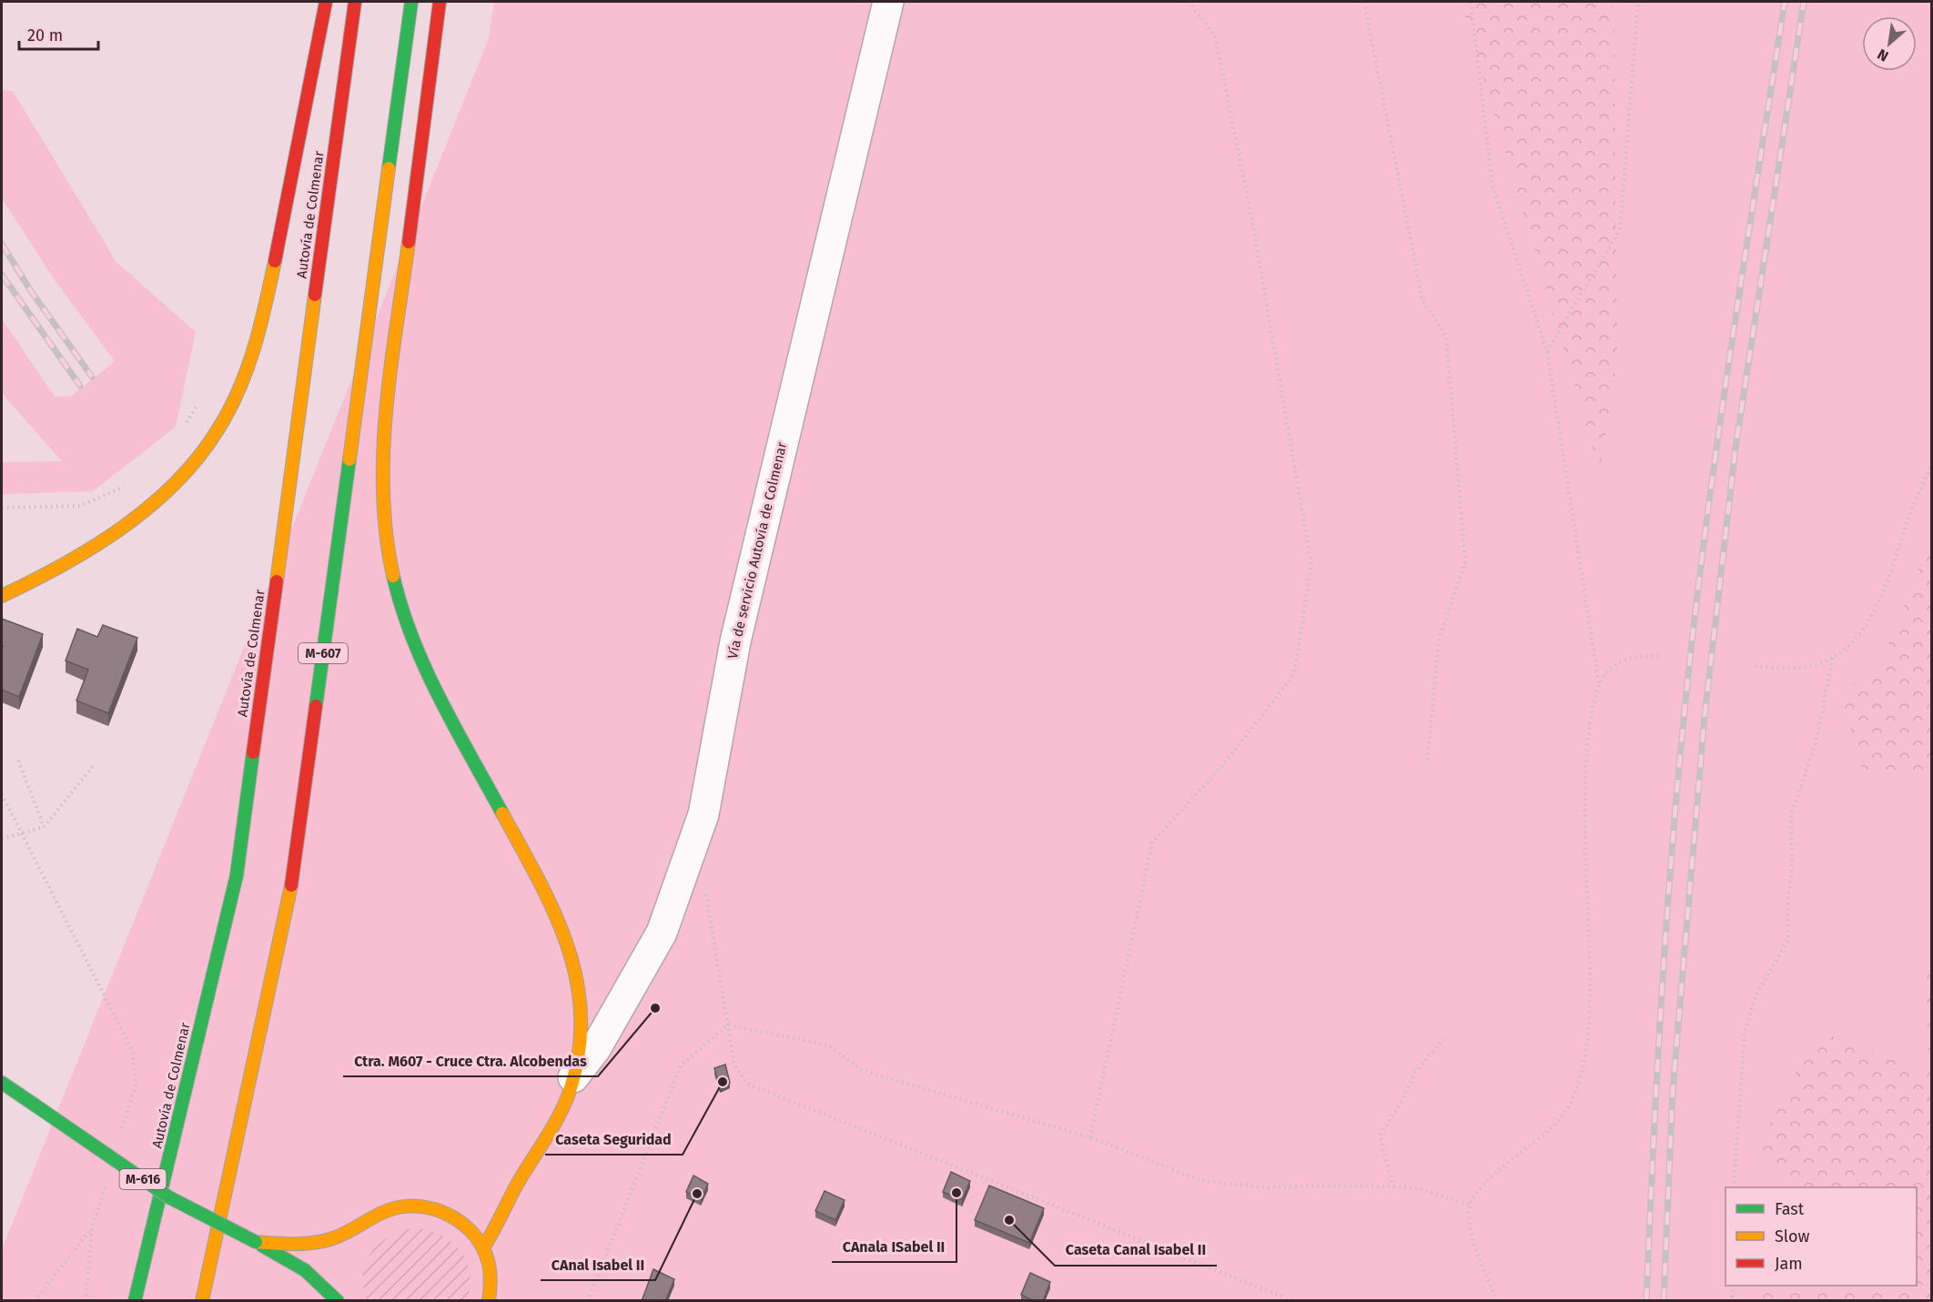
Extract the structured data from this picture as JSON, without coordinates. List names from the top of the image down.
{
  "streets": {
    "highway": ["Autovía de Colmenar", "M-607", "M-616"],
    "street": ["Vía de servicio Autovía de Colmenar"]
  },
  "places": [
    "Ctra. M607 - Cruce Ctra. Alcobendas",
    "Caseta Seguridad",
    "CAnala ISabel II",
    "CAnal Isabel II",
    "Caseta Canal Isabel II"
  ],
  "legend": ["Fast", "Slow", "Jam"],
  "scale_bar": "20 m",
  "north": "bottom left"
}
